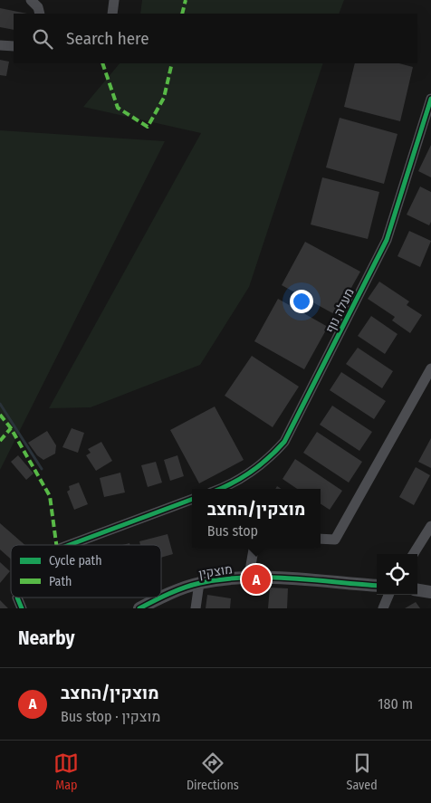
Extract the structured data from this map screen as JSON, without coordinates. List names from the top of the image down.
{
  "streets": {
    "street": ["מעלה נוף", "מוצקין"]
  },
  "legend": ["Cycle path", "Path"],
  "page": {
    "search": "Search here",
    "popup": ["מוצקין/החצב", "Bus stop"],
    "pins": "A",
    "heading": "Nearby",
    "list": [
      {
        "mark": "A",
        "name": "מוצקין/החצב",
        "note": "Bus stop · מוצקין",
        "value": "180 m"
      }
    ],
    "nav": ["Map", "Directions", "Saved"]
  }
}
